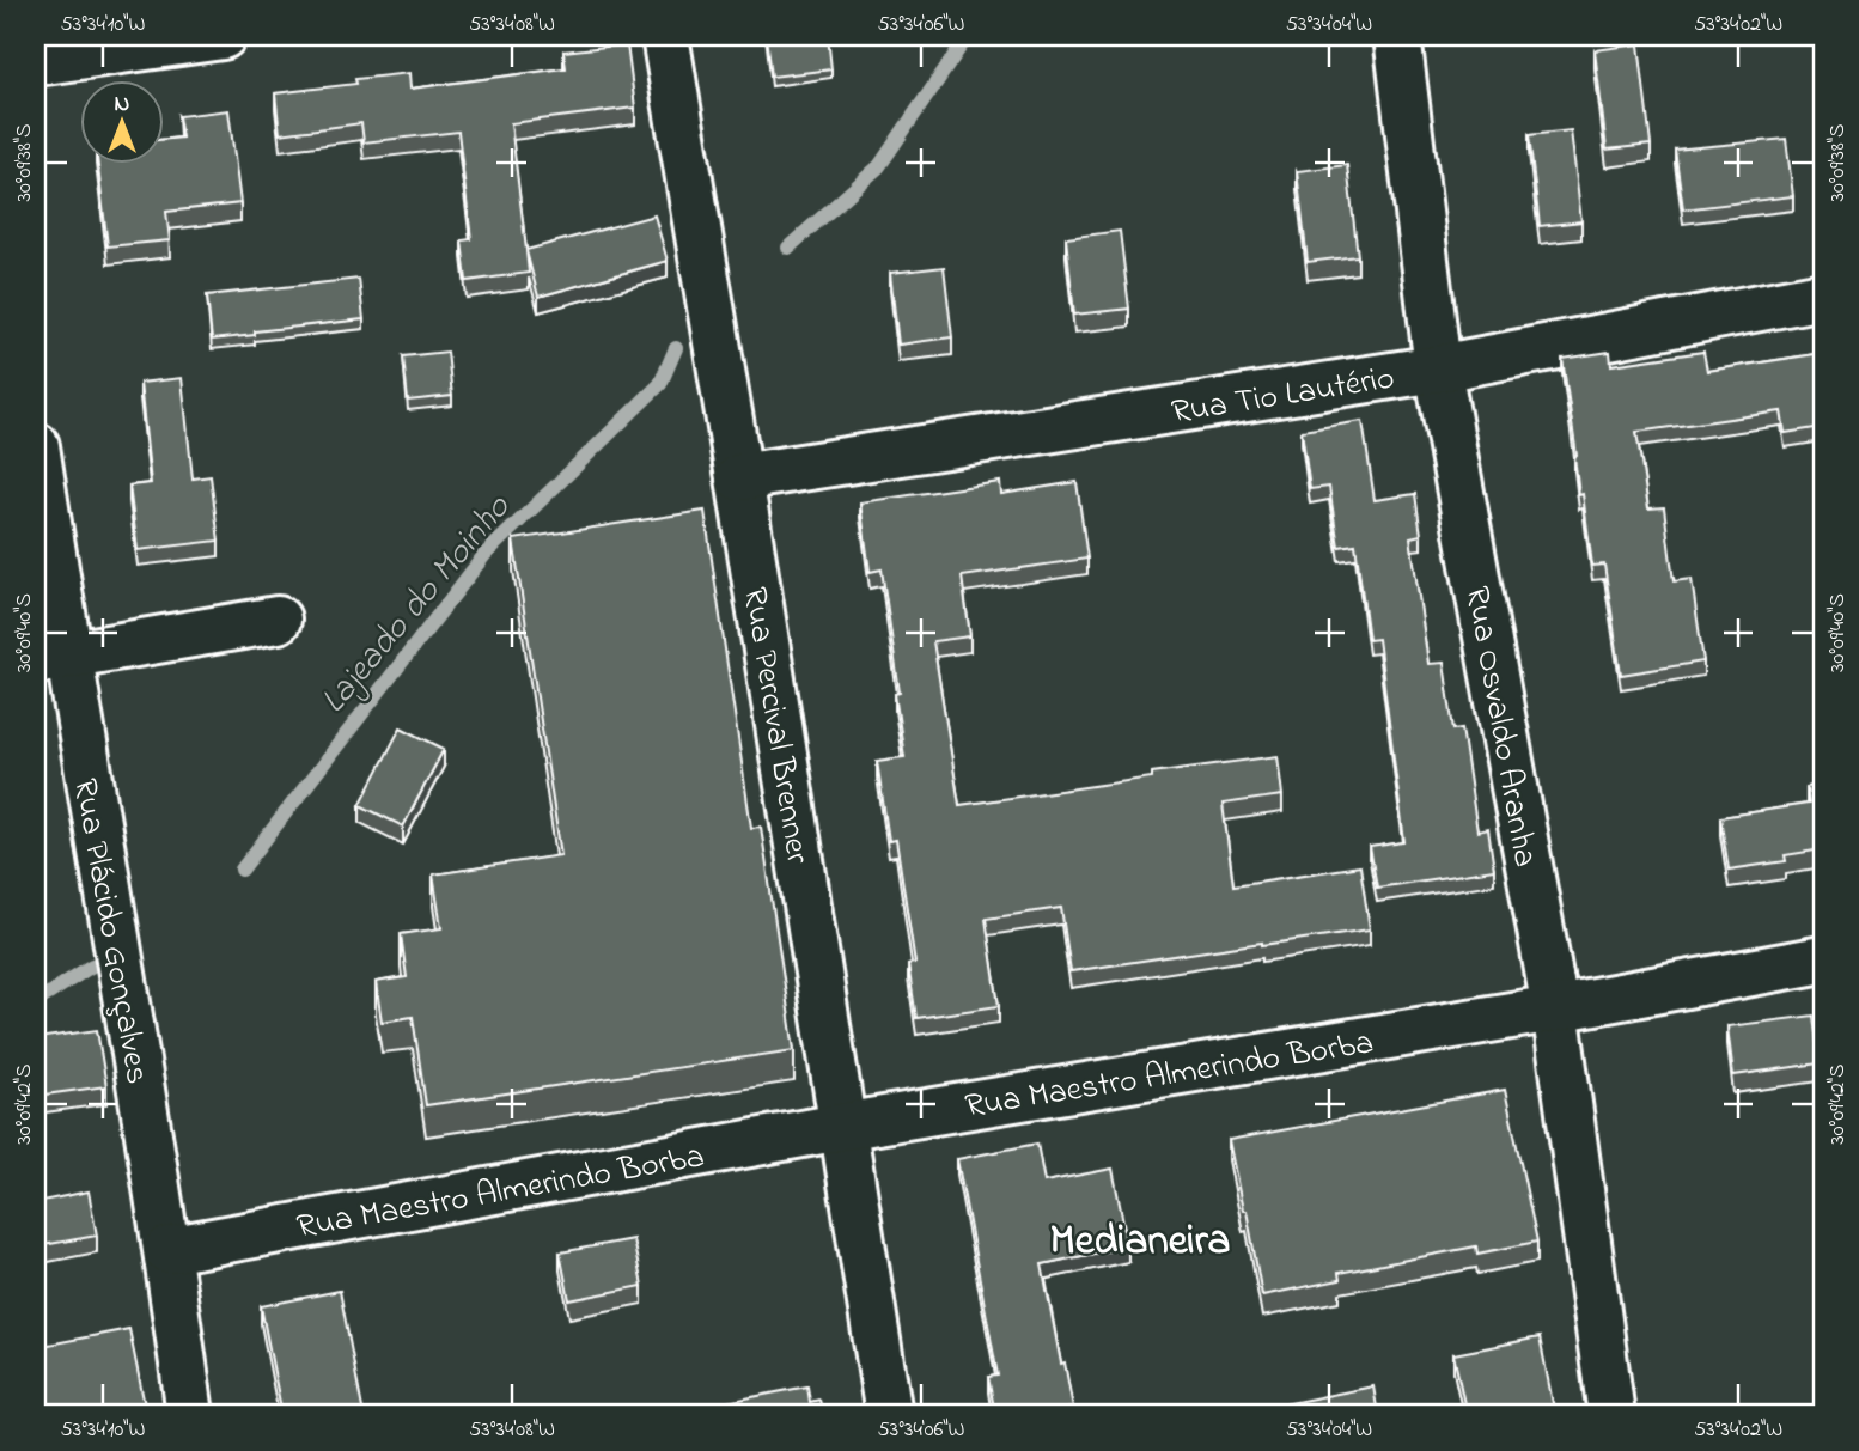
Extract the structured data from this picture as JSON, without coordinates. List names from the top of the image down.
{
  "streets": {
    "street": [
      "Rua Tio Lautério",
      "Rua Percival Brenner",
      "Rua Osvaldo Aranha",
      "Rua Plácido Gonçalves",
      "Rua Maestro Almerindo Borba"
    ]
  },
  "crossings": [
    ["Rua Tio Lautério", "Rua Percival Brenner"],
    ["Rua Tio Lautério", "Rua Osvaldo Aranha"],
    ["Rua Percival Brenner", "Rua Maestro Almerindo Borba"],
    ["Rua Osvaldo Aranha", "Rua Maestro Almerindo Borba"],
    ["Rua Plácido Gonçalves", "Rua Maestro Almerindo Borba"]
  ],
  "districts": ["Medianeira"],
  "water": ["Lajeado do Moinho"],
  "north": "top",
  "coordinates": [
    "53°34'10\"W",
    "53°34'08\"W",
    "53°34'06\"W",
    "53°34'04\"W",
    "53°34'02\"W",
    "30°09'38\"S",
    "30°09'40\"S",
    "30°09'42\"S"
  ]
}
